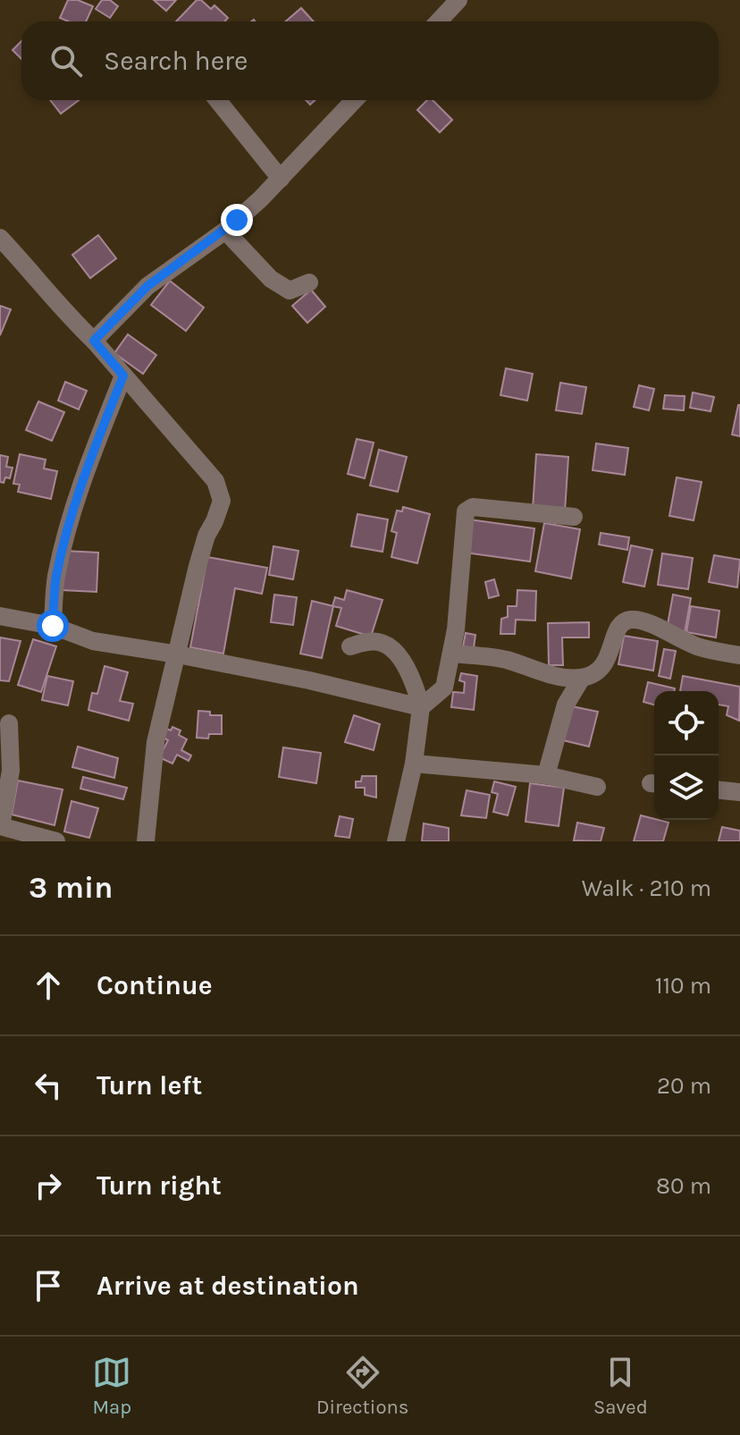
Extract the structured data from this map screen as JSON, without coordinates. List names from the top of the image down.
{
  "page": {
    "search": "Search here",
    "heading": ["3 min", "Walk · 210 m"],
    "list": [
      ["Continue", "110 m"],
      ["Turn left", "20 m"],
      ["Turn right", "80 m"],
      "Arrive at destination"
    ],
    "nav": ["Map", "Directions", "Saved"]
  }
}
